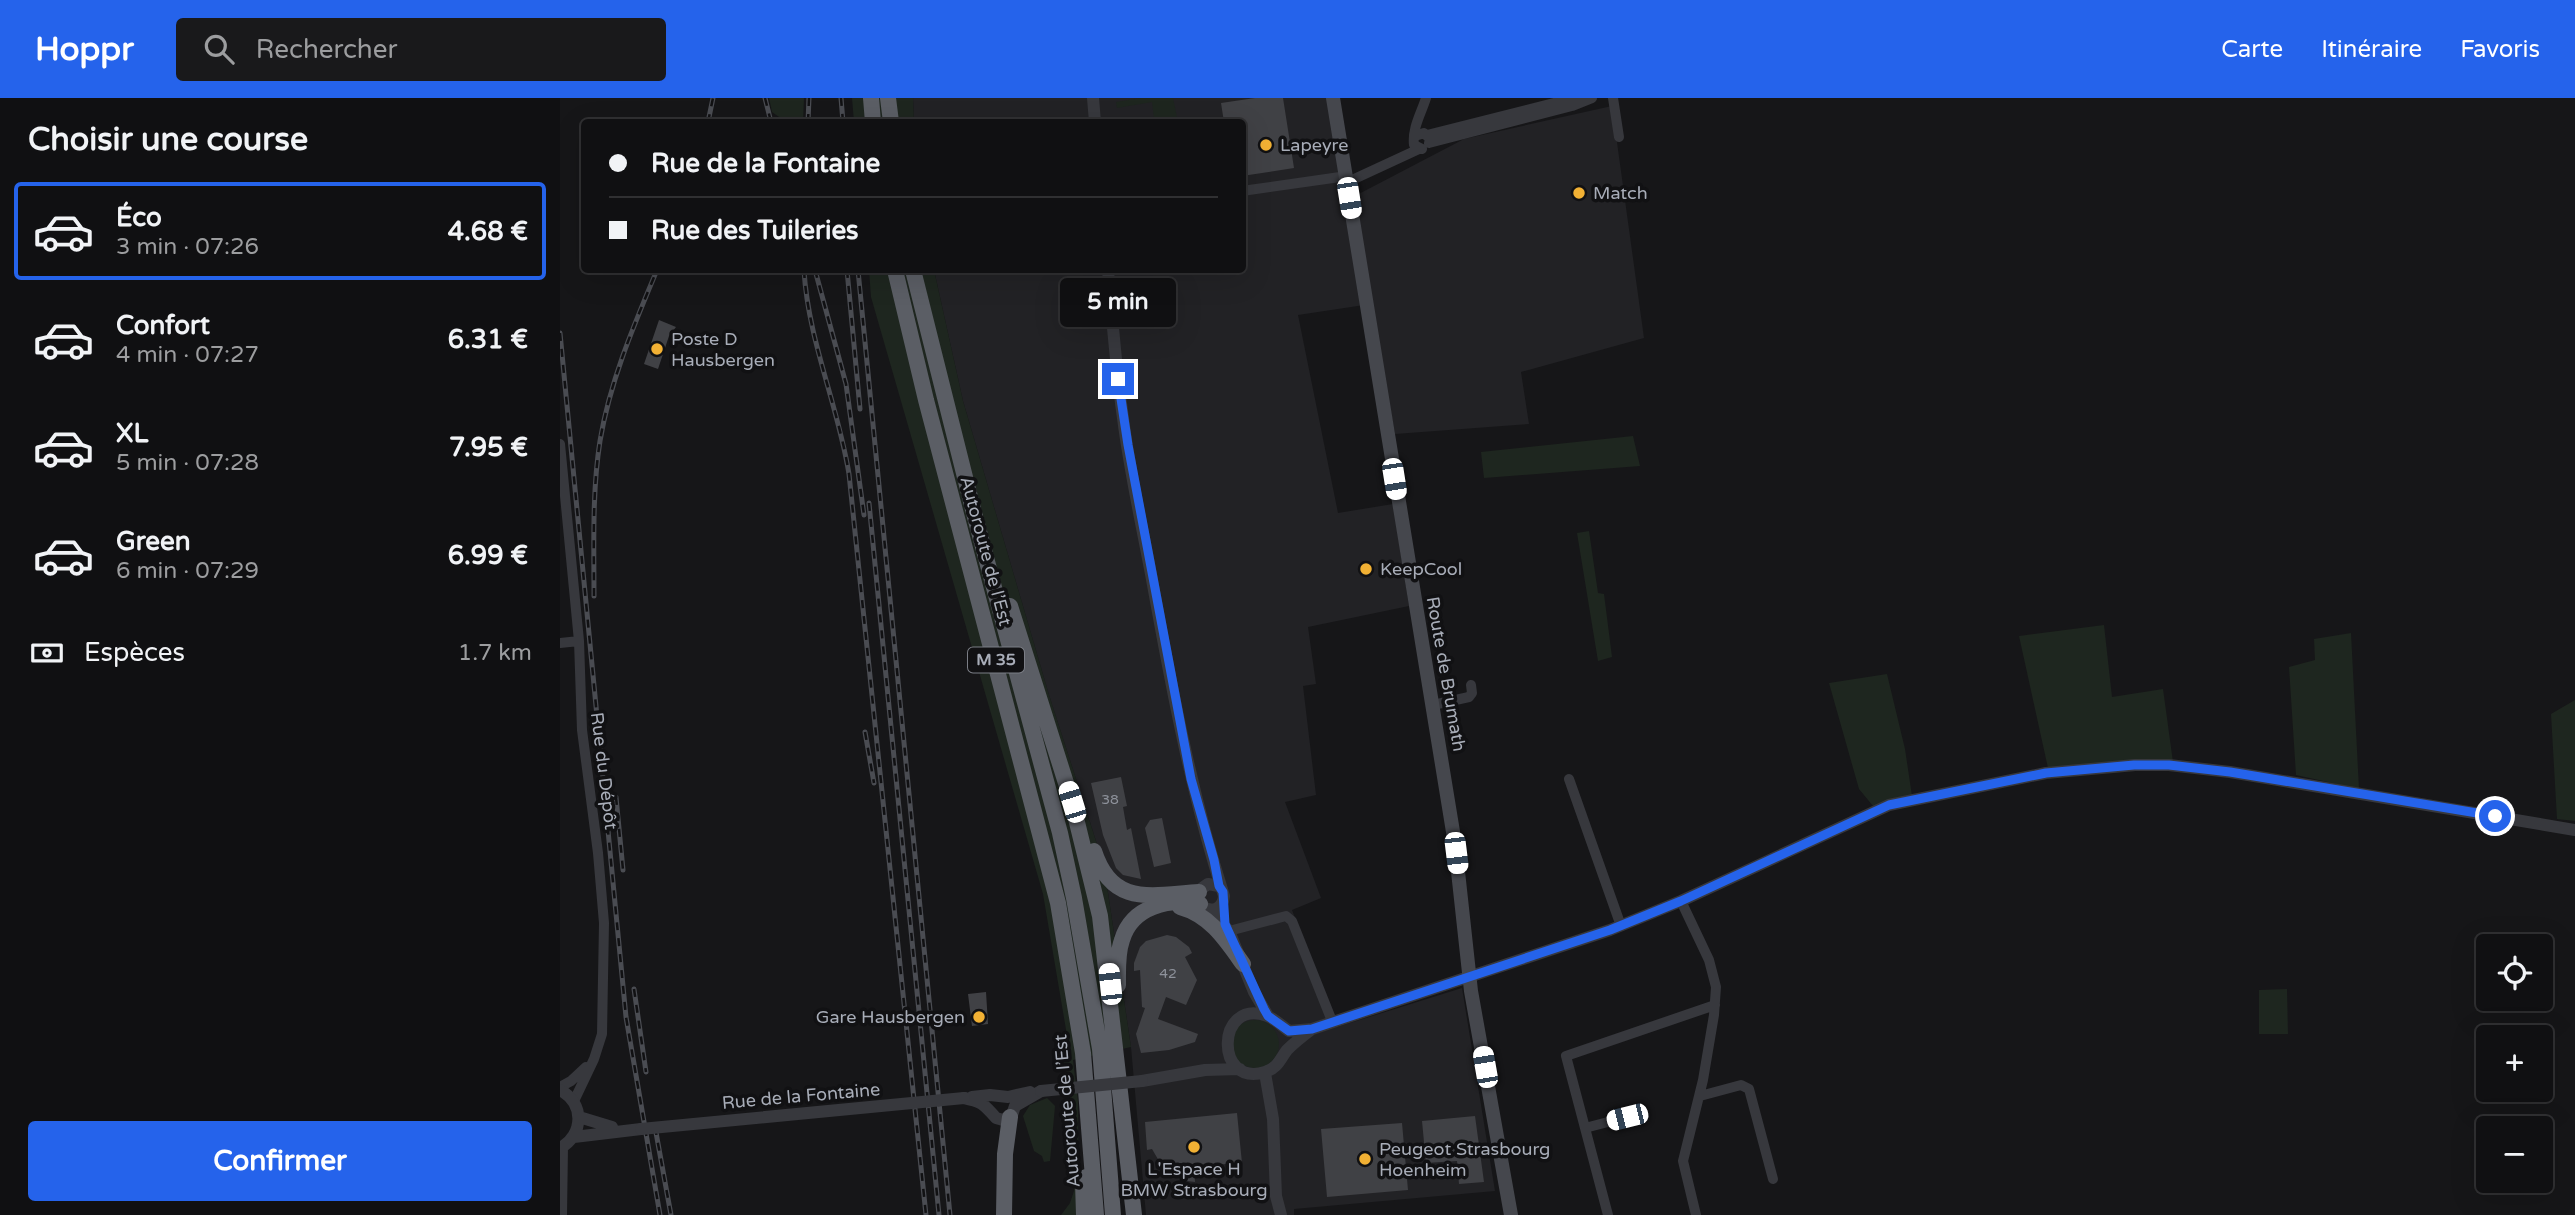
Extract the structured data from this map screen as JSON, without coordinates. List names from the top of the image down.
{
  "streets": {
    "highway": ["Autoroute de l’Est", "M 35"],
    "main road": ["Route de Brumath"],
    "street": ["Rue du Dépôt", "Rue de la Fontaine"]
  },
  "places": [
    "Lapeyre",
    "Match",
    "Poste D Hausbergen",
    "KeepCool",
    "Gare Hausbergen",
    "L'Espace H BMW Strasbourg",
    "Peugeot Strasbourg Hoenheim"
  ],
  "house_numbers": ["38", "42"],
  "page": {
    "header": "Hoppr",
    "search": "Rechercher",
    "nav": ["Carte", "Itinéraire", "Favoris"],
    "heading": "Choisir une course",
    "banner": ["Rue de la Fontaine", "Rue des Tuileries"],
    "list": [
      {
        "name": "Éco",
        "note": "3 min · 07:26",
        "value": "4.68 €"
      },
      {
        "name": "Confort",
        "note": "4 min · 07:27",
        "value": "6.31 €"
      },
      {
        "name": "XL",
        "note": "5 min · 07:28",
        "value": "7.95 €"
      },
      {
        "name": "Green",
        "note": "6 min · 07:29",
        "value": "6.99 €"
      }
    ],
    "bubble": "5 min",
    "pay": ["Espèces", "1.7 km"],
    "map_buttons": ["+", "−"],
    "buttons": "Confirmer"
  }
}
